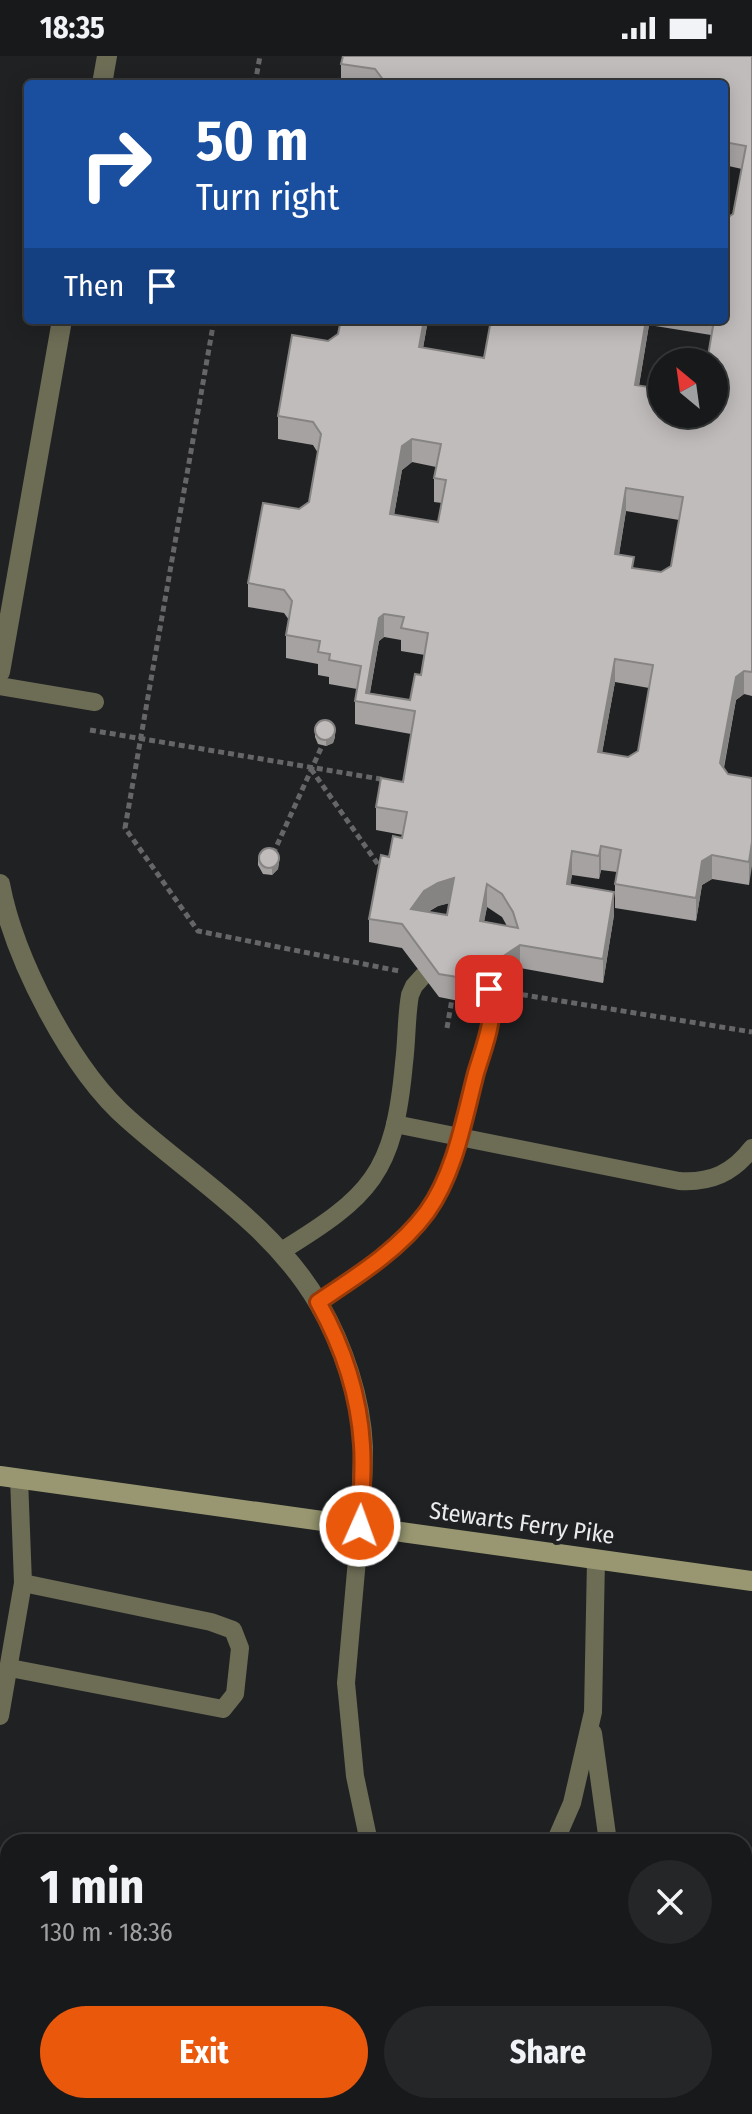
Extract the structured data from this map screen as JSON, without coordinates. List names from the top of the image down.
{
  "streets": {
    "main road": ["Stewarts Ferry Pike"]
  },
  "north": "top left",
  "page": {
    "status": "18:35",
    "turn": ["50 m", "Turn right"],
    "then": "Then",
    "heading": ["1 min", "130 m · 18:36"],
    "buttons": ["Exit", "Share"]
  }
}
